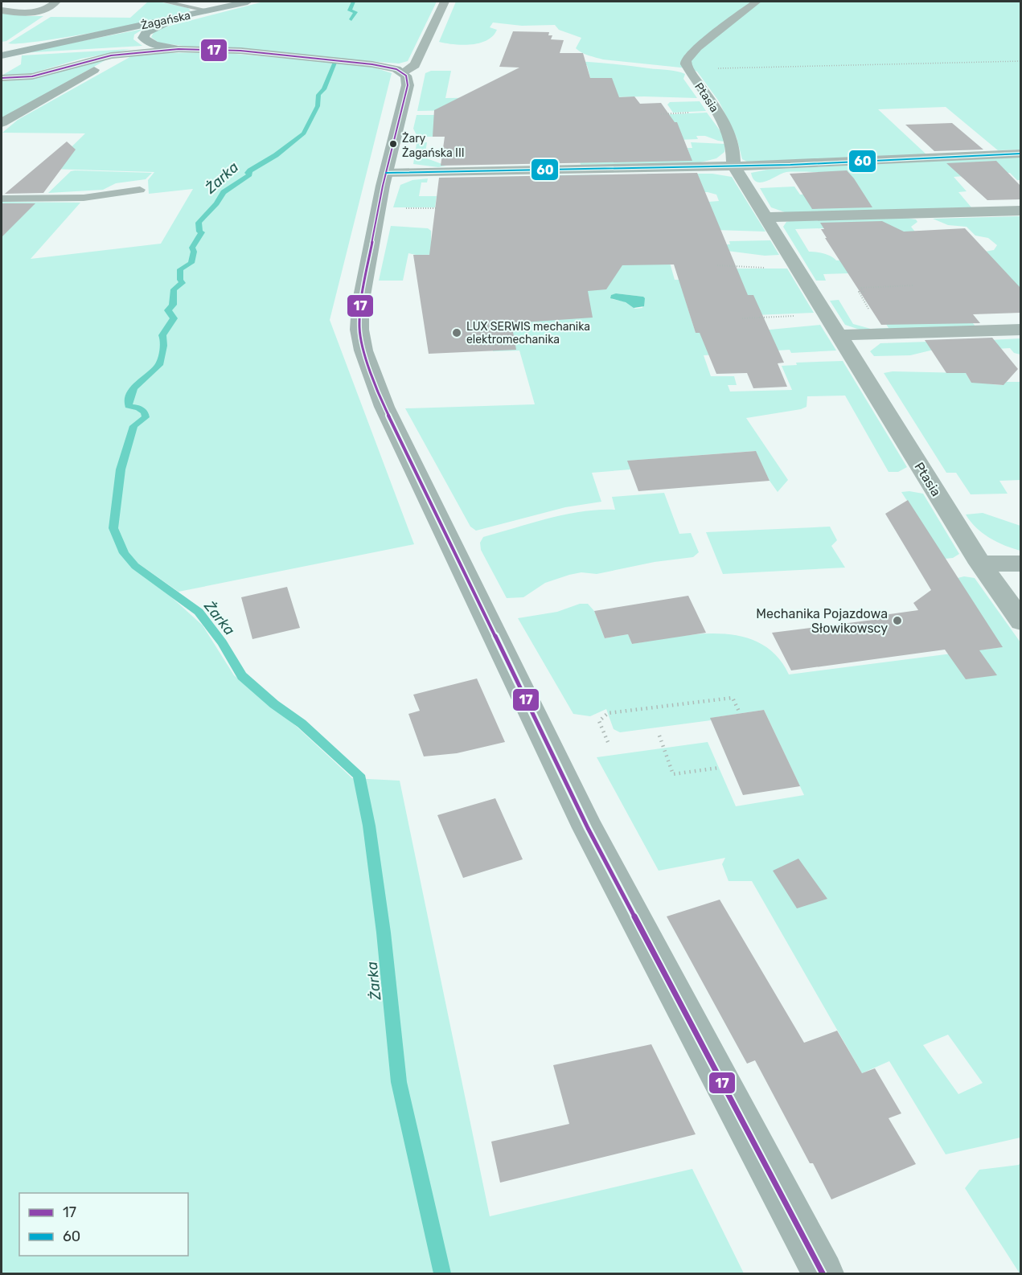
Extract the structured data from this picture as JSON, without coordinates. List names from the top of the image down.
{
  "streets": {
    "main road": ["Żagańska"],
    "street": ["Ptasia"]
  },
  "water": ["Żarka"],
  "places": ["Żary Żagańska III", "LUX SERWIS mechanika elektromechanika", "Mechanika Pojazdowa Słowikowscy"],
  "lines": ["transit line 17", "transit line 60"],
  "legend": ["17", "60"]
}
